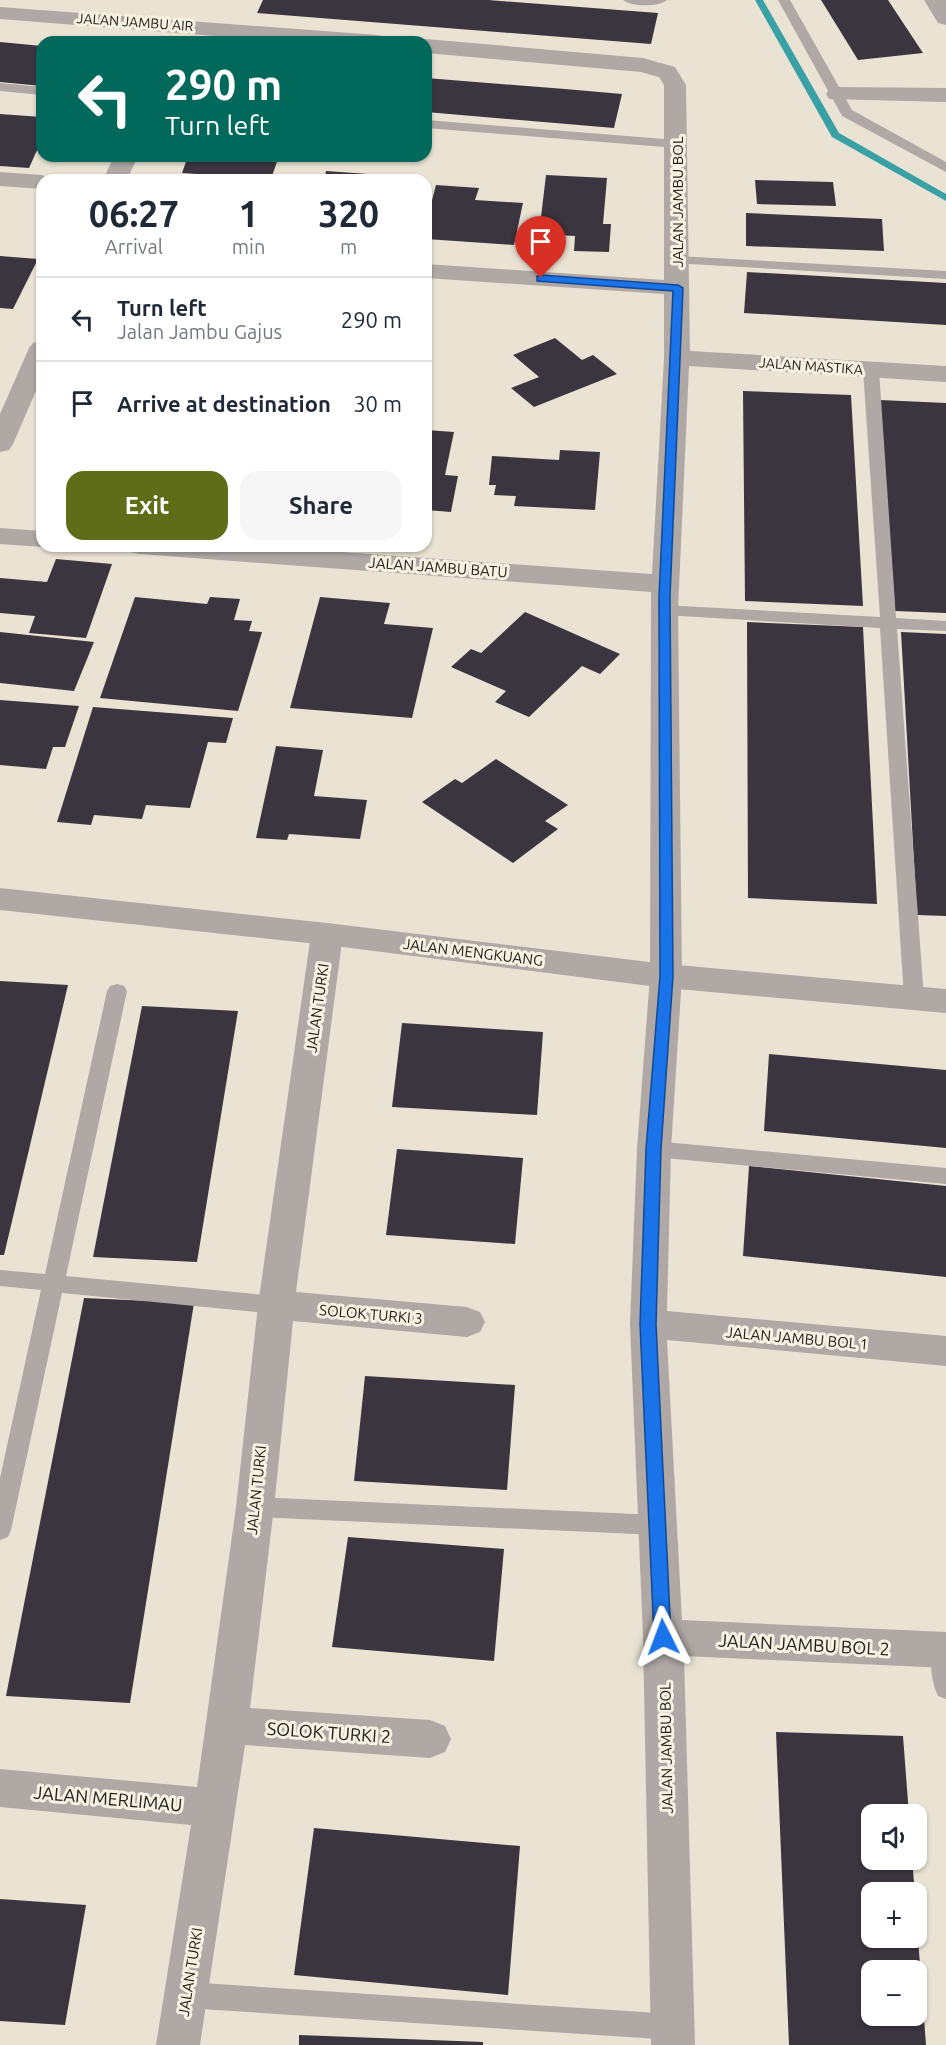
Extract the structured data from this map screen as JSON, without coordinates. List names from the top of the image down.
{
  "streets": {
    "street": [
      "JALAN JAMBU AIR",
      "JALAN JAMBU BOL",
      "JALAN MASTIKA",
      "JALAN JAMBU BATU",
      "JALAN MENGKUANG",
      "JALAN TURKI",
      "SOLOK TURKI 3",
      "JALAN JAMBU BOL 1",
      "JALAN JAMBU BOL 2",
      "SOLOK TURKI 2",
      "JALAN MERLIMAU"
    ]
  },
  "crossings": [
    ["JALAN JAMBU BOL", "JALAN MASTIKA"],
    ["JALAN JAMBU BOL", "JALAN JAMBU BATU"],
    ["JALAN JAMBU BOL", "JALAN MENGKUANG"],
    ["JALAN JAMBU BOL", "JALAN JAMBU BOL 1"],
    ["JALAN JAMBU BOL", "JALAN JAMBU BOL 2"],
    ["JALAN MENGKUANG", "JALAN TURKI"],
    ["JALAN TURKI", "SOLOK TURKI 3"],
    ["JALAN TURKI", "SOLOK TURKI 2"],
    ["JALAN TURKI", "JALAN MERLIMAU"]
  ],
  "page": {
    "turn": ["290 m", "Turn left"],
    "eta": [
      "06:27",
      "Arrival",
      "1",
      "min",
      "320",
      "m"
    ],
    "list": [
      {
        "name": "Turn left",
        "note": "Jalan Jambu Gajus",
        "value": "290 m"
      },
      {
        "name": "Arrive at destination",
        "value": "30 m"
      }
    ],
    "buttons": ["Exit", "Share"],
    "map_buttons": ["+", "−"]
  }
}
